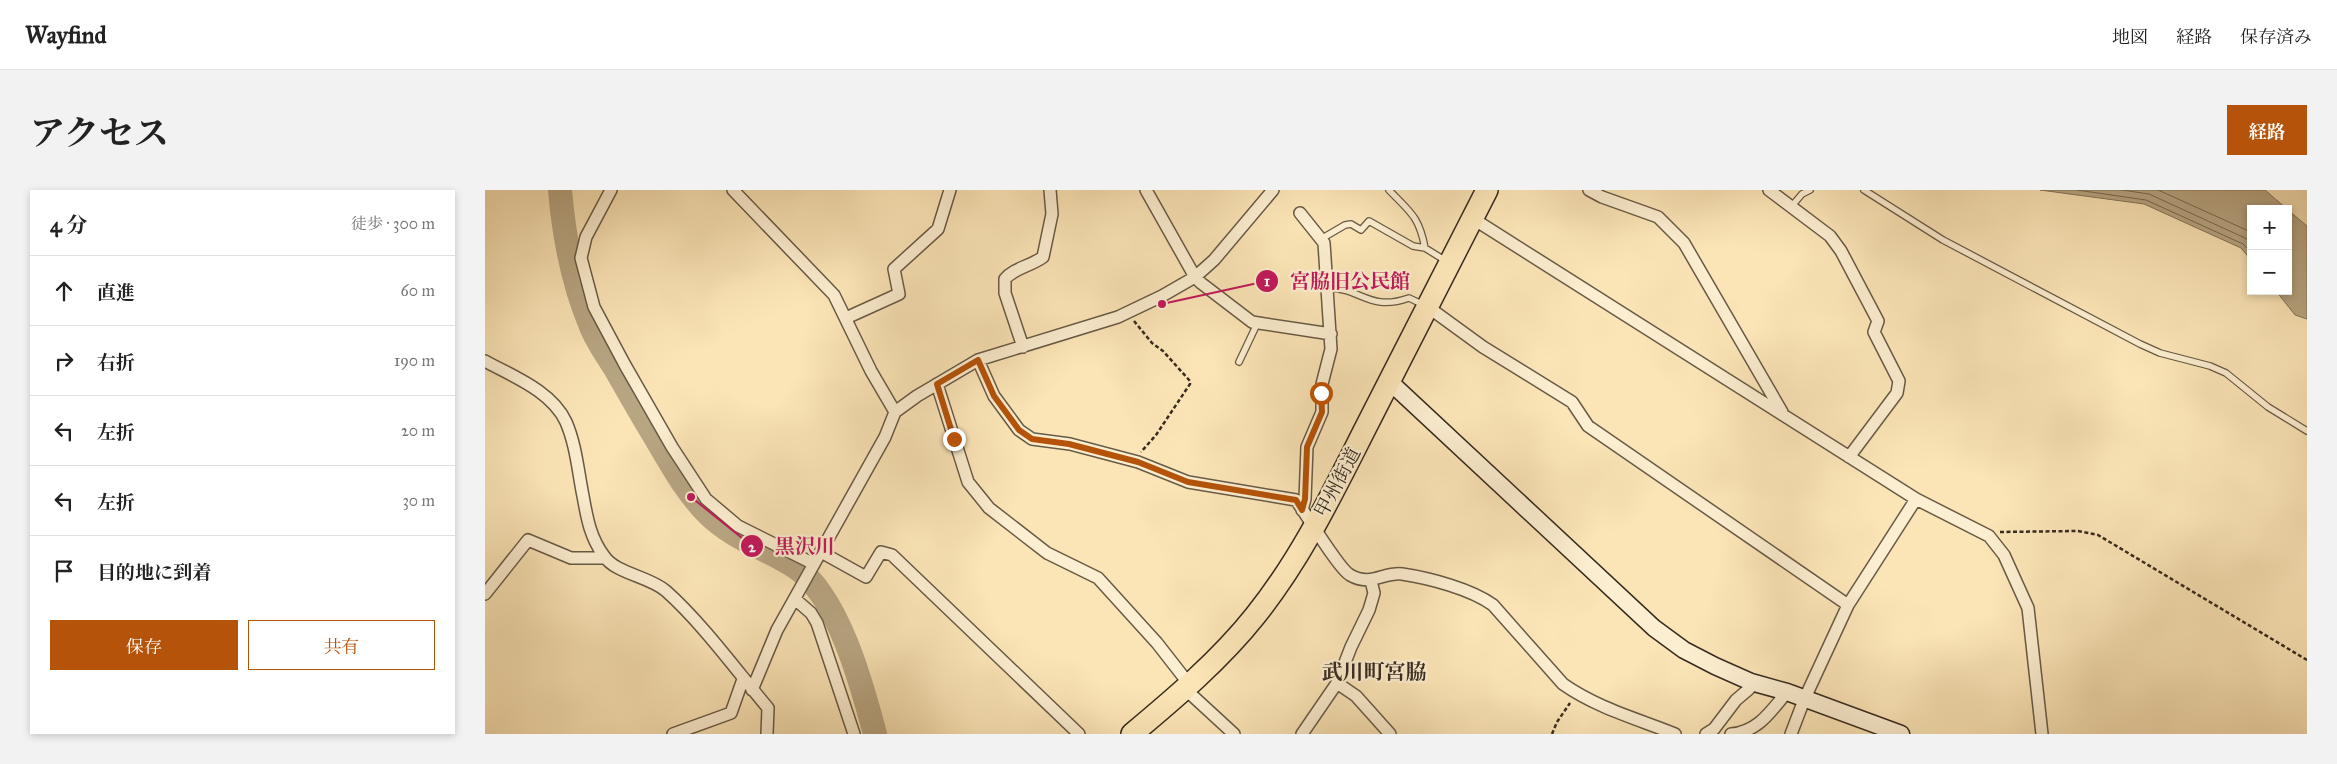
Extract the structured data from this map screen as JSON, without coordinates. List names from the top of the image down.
{
  "streets": {
    "highway": ["甲州街道"]
  },
  "districts": ["武川町宮脇"],
  "places": ["宮脇旧公民館", "黒沢川"],
  "page": {
    "header": "Wayfind",
    "nav": ["地図", "経路", "保存済み"],
    "title": "アクセス",
    "buttons": [
      "経路",
      ["保存", "共有"]
    ],
    "heading": ["4 分", "徒歩 · 300 m"],
    "map_buttons": ["+", "−"],
    "list": [
      ["直進", "60 m"],
      ["右折", "190 m"],
      ["左折", "20 m"],
      ["左折", "30 m"],
      "目的地に到着"
    ]
  }
}
